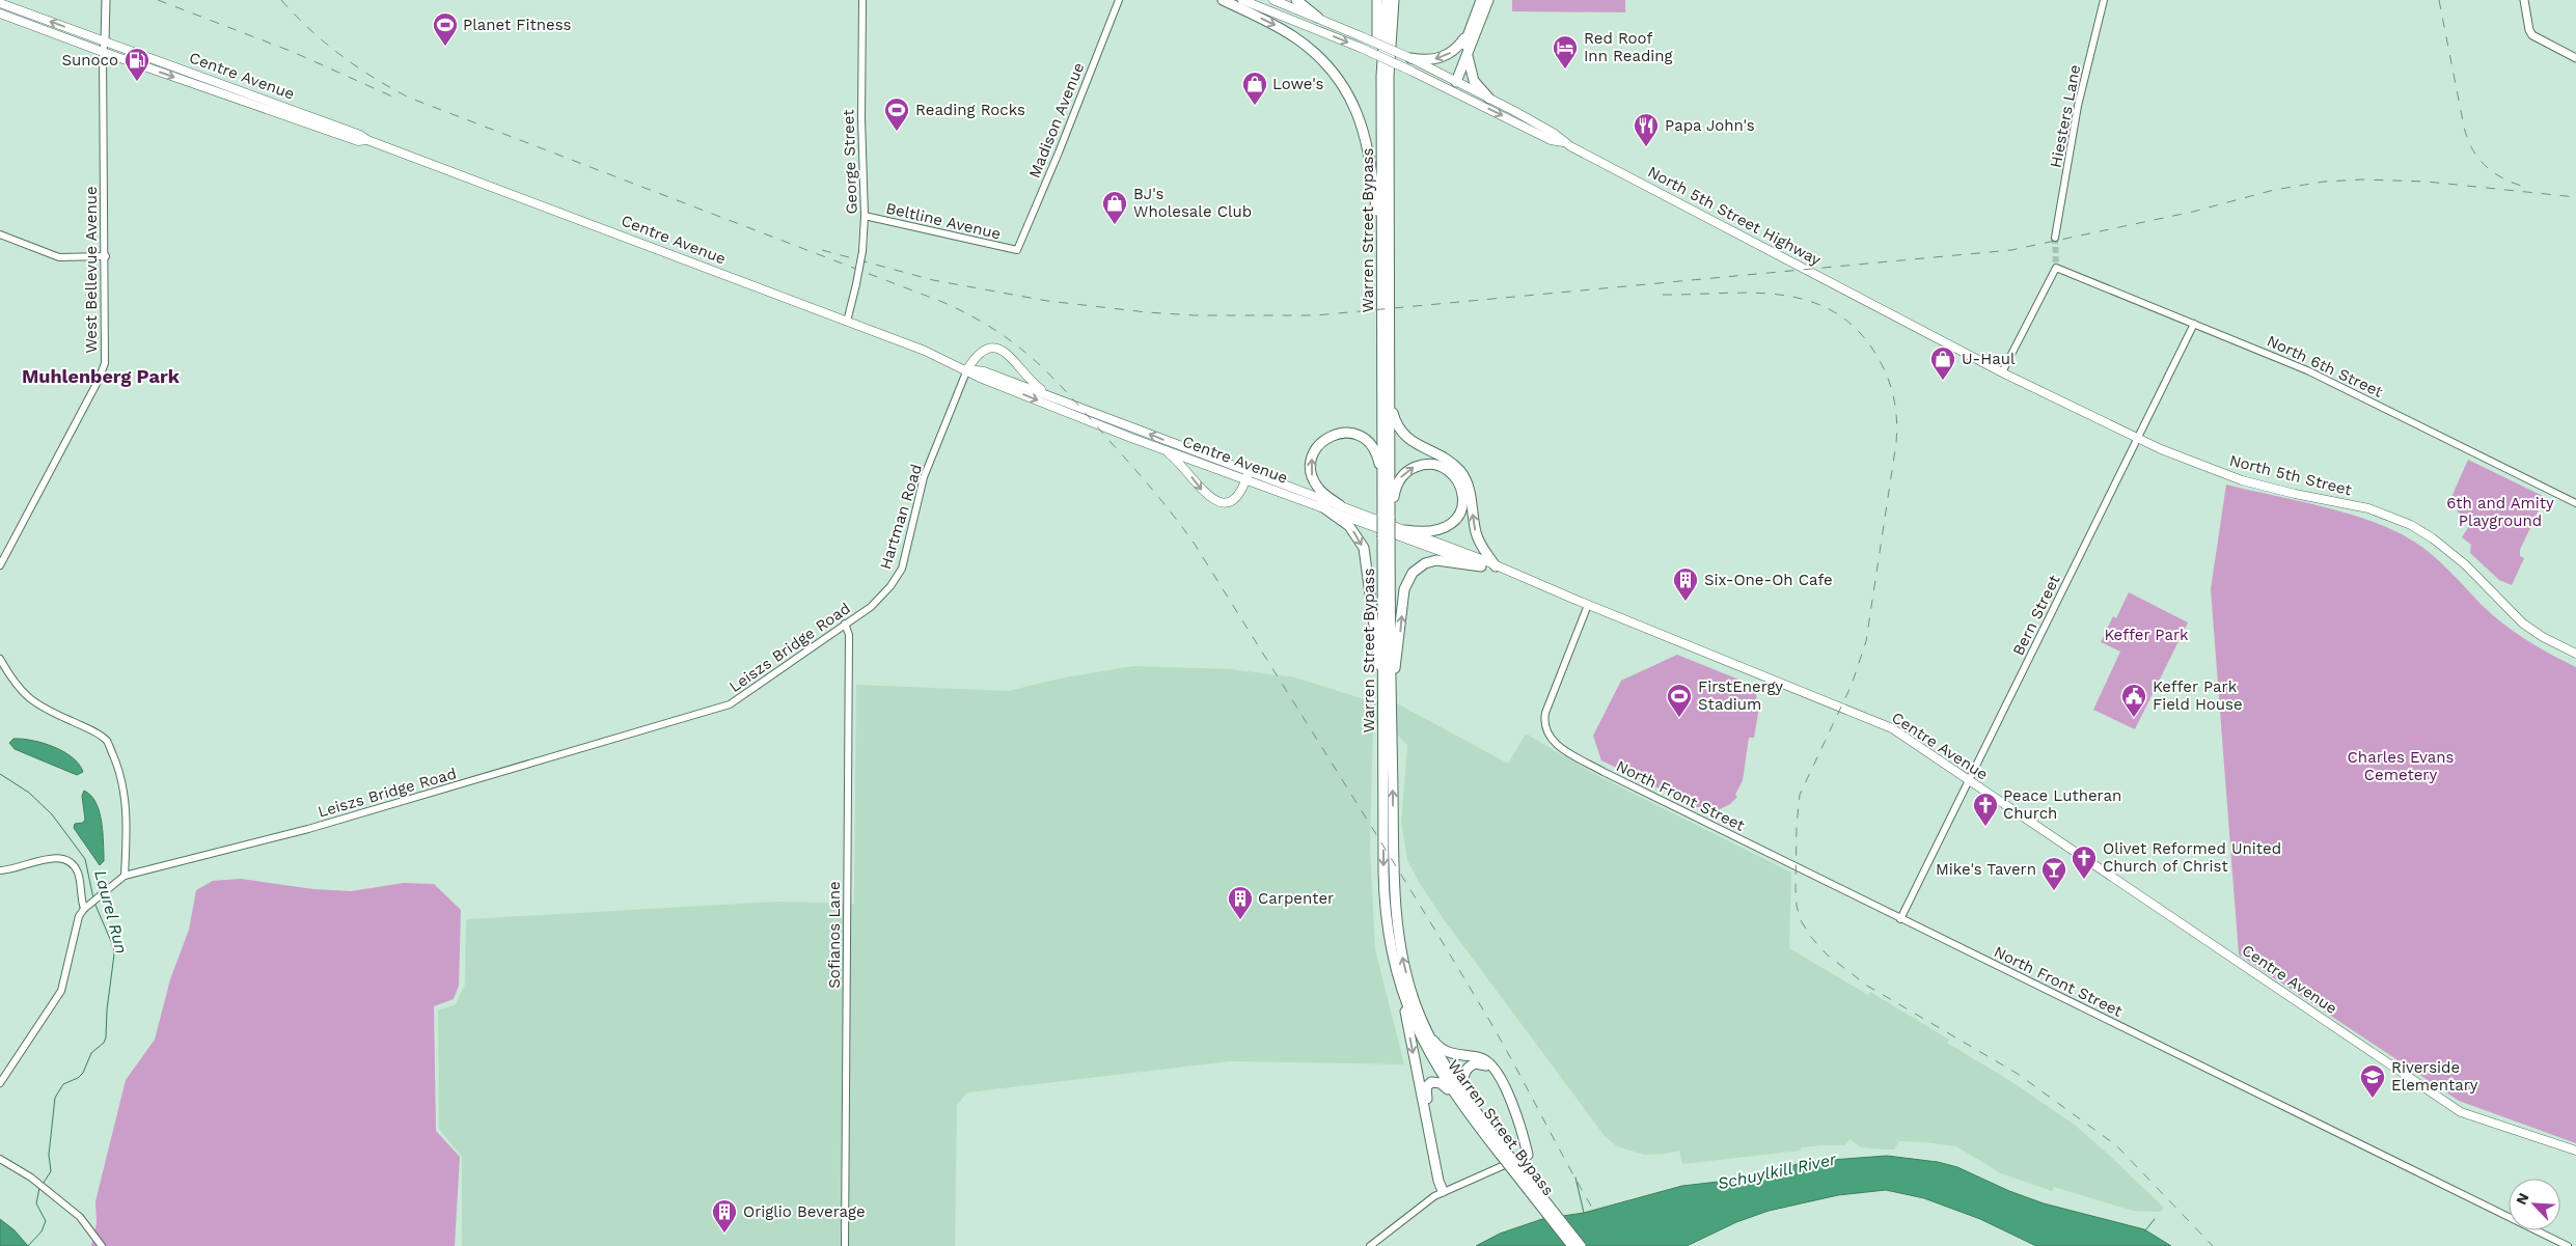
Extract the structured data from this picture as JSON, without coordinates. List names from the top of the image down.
{
  "streets": {
    "highway": ["Warren Street Bypass"],
    "main road": ["Centre Avenue", "North 5th Street Highway", "North 5th Street"],
    "street": [
      "Hiesters Lane",
      "Madison Avenue",
      "George Street",
      "Beltline Avenue",
      "West Bellevue Avenue",
      "North 6th Street",
      "Hartman Road",
      "Bern Street",
      "Leiszs Bridge Road",
      "North Front Street",
      "Sofianos Lane"
    ]
  },
  "crossings": [
    ["Centre Avenue", "George Street"],
    ["Centre Avenue", "West Bellevue Avenue"],
    ["Centre Avenue", "Hartman Road"],
    ["Centre Avenue", "Bern Street"],
    ["Centre Avenue", "North Front Street"],
    ["Madison Avenue", "Beltline Avenue"],
    ["George Street", "Beltline Avenue"],
    ["North 5th Street Highway", "North 5th Street"],
    ["North 6th Street", "North 5th Street"],
    ["North 6th Street", "Bern Street"],
    ["North 5th Street", "Bern Street"],
    ["Hartman Road", "Leiszs Bridge Road"],
    ["Bern Street", "North Front Street"],
    ["Leiszs Bridge Road", "Sofianos Lane"]
  ],
  "districts": ["Muhlenberg Park"],
  "water": ["Laurel Run", "Schuylkill River"],
  "parks": ["6th and Amity Playground", "Keffer Park", "Charles Evans Cemetery"],
  "places": {
    "sports": ["Planet Fitness", "Reading Rocks", "FirstEnergy Stadium"],
    "hotel": ["Red Roof Inn Reading"],
    "fuel station": ["Sunoco"],
    "shop": ["Lowe's", "BJ's Wholesale Club", "U-Haul"],
    "restaurant": ["Papa John's"],
    "building": ["Six-One-Oh Cafe", "Carpenter", "Origlio Beverage"],
    "public building": ["Keffer Park Field House"],
    "church": ["Peace Lutheran Church", "Olivet Reformed United Church of Christ"],
    "bar": ["Mike's Tavern"],
    "school or university": ["Riverside Elementary"]
  },
  "north": "top left"
}
